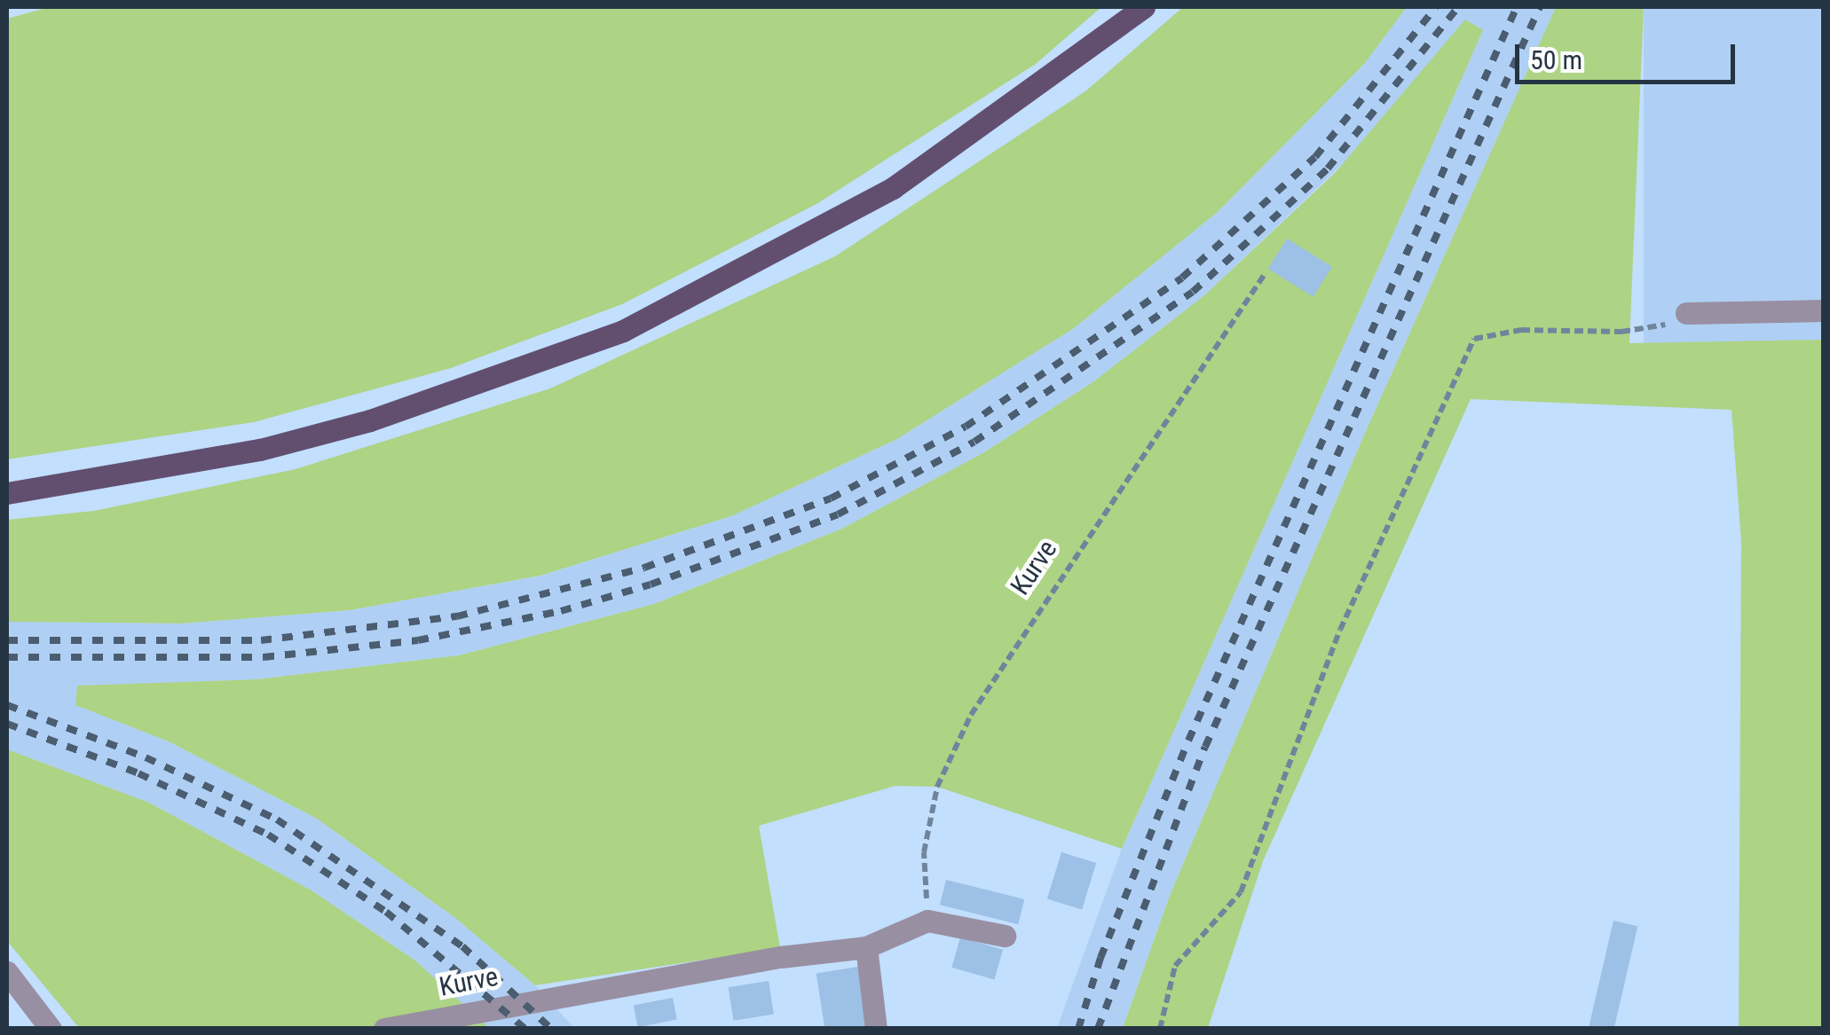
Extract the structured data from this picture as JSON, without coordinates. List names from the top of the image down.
{
  "streets": {
    "street": ["Kurve"]
  },
  "scale_bar": "50 m"
}
